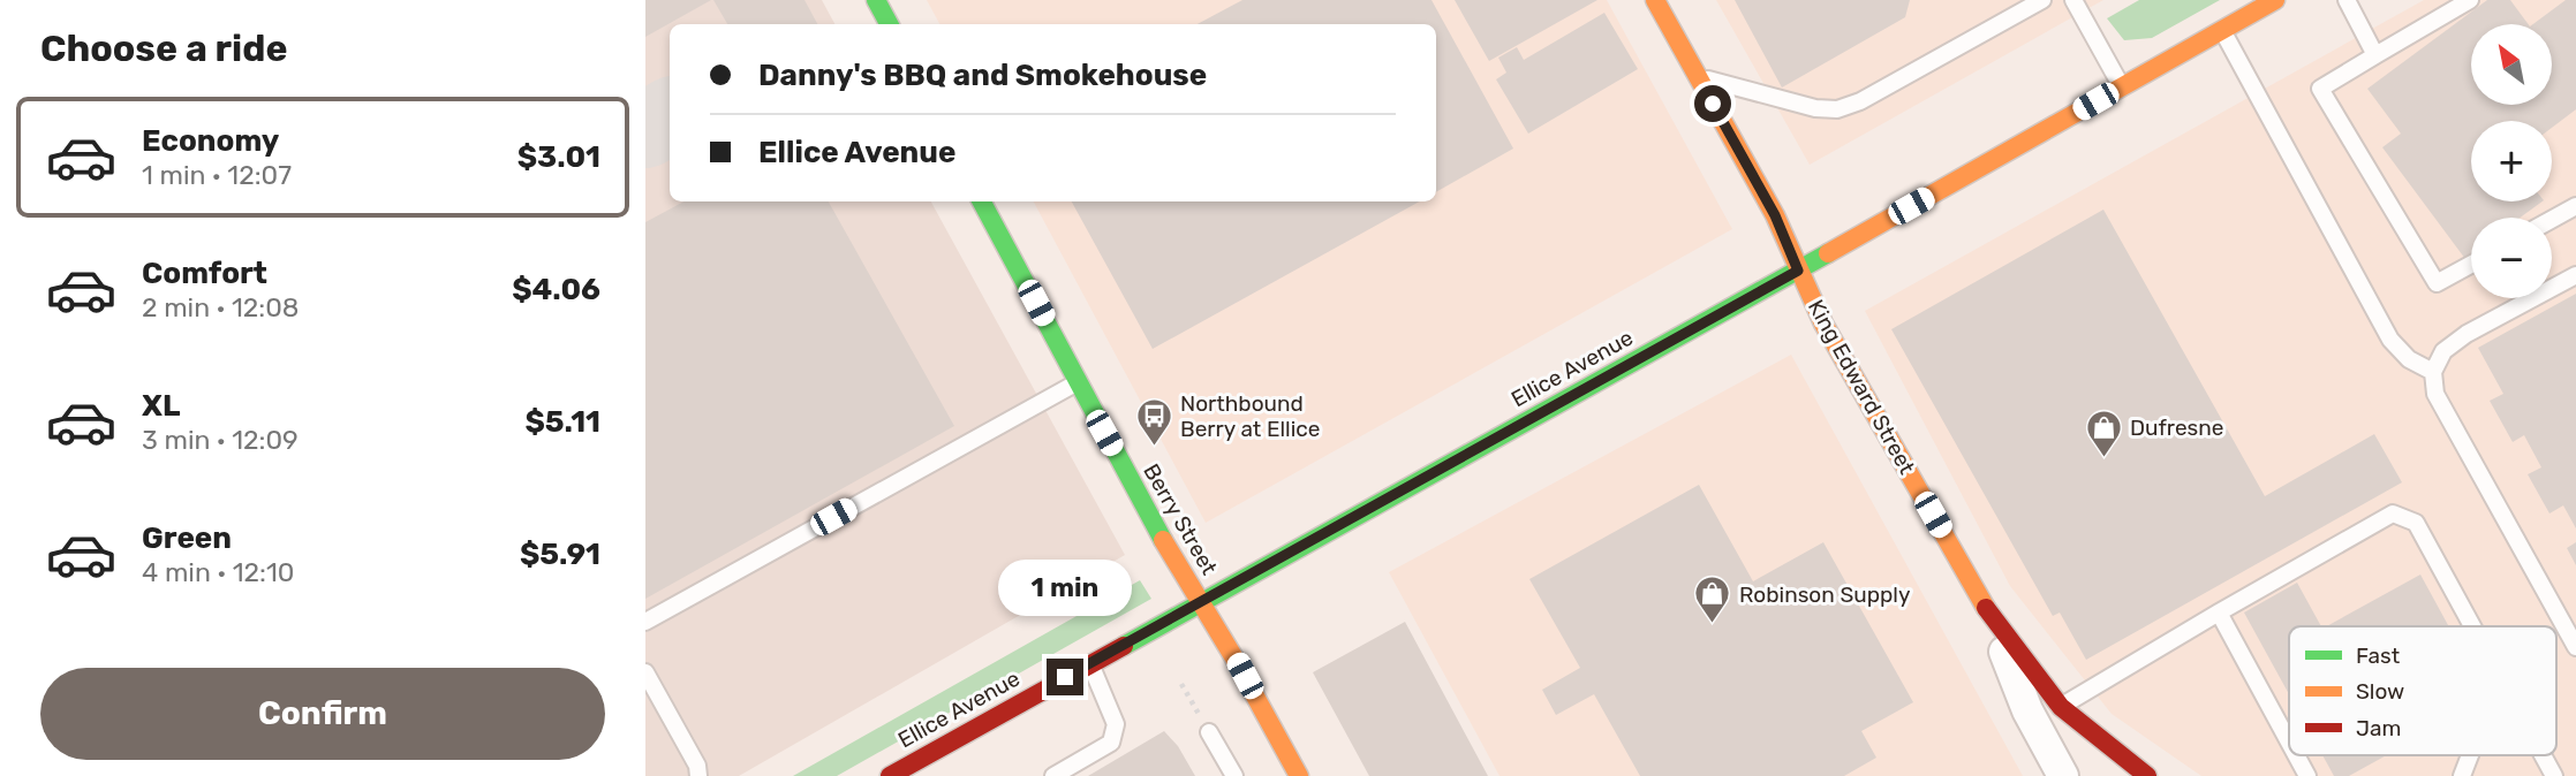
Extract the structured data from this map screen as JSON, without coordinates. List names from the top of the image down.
{
  "streets": {
    "main road": ["Ellice Avenue", "King Edward Street", "Berry Street"]
  },
  "crossings": [
    ["Ellice Avenue", "King Edward Street"],
    ["Ellice Avenue", "Berry Street"]
  ],
  "places": {
    "bus stop": ["Northbound Berry at Ellice"],
    "shop": ["Dufresne", "Robinson Supply"]
  },
  "legend": ["Fast", "Slow", "Jam"],
  "north": "top left",
  "page": {
    "heading": "Choose a ride",
    "map_buttons": ["+", "−"],
    "banner": ["Danny's BBQ and Smokehouse", "Ellice Avenue"],
    "list": [
      {
        "name": "Economy",
        "note": "1 min · 12:07",
        "value": "$3.01"
      },
      {
        "name": "Comfort",
        "note": "2 min · 12:08",
        "value": "$4.06"
      },
      {
        "name": "XL",
        "note": "3 min · 12:09",
        "value": "$5.11"
      },
      {
        "name": "Green",
        "note": "4 min · 12:10",
        "value": "$5.91"
      }
    ],
    "bubble": "1 min",
    "buttons": "Confirm"
  }
}
